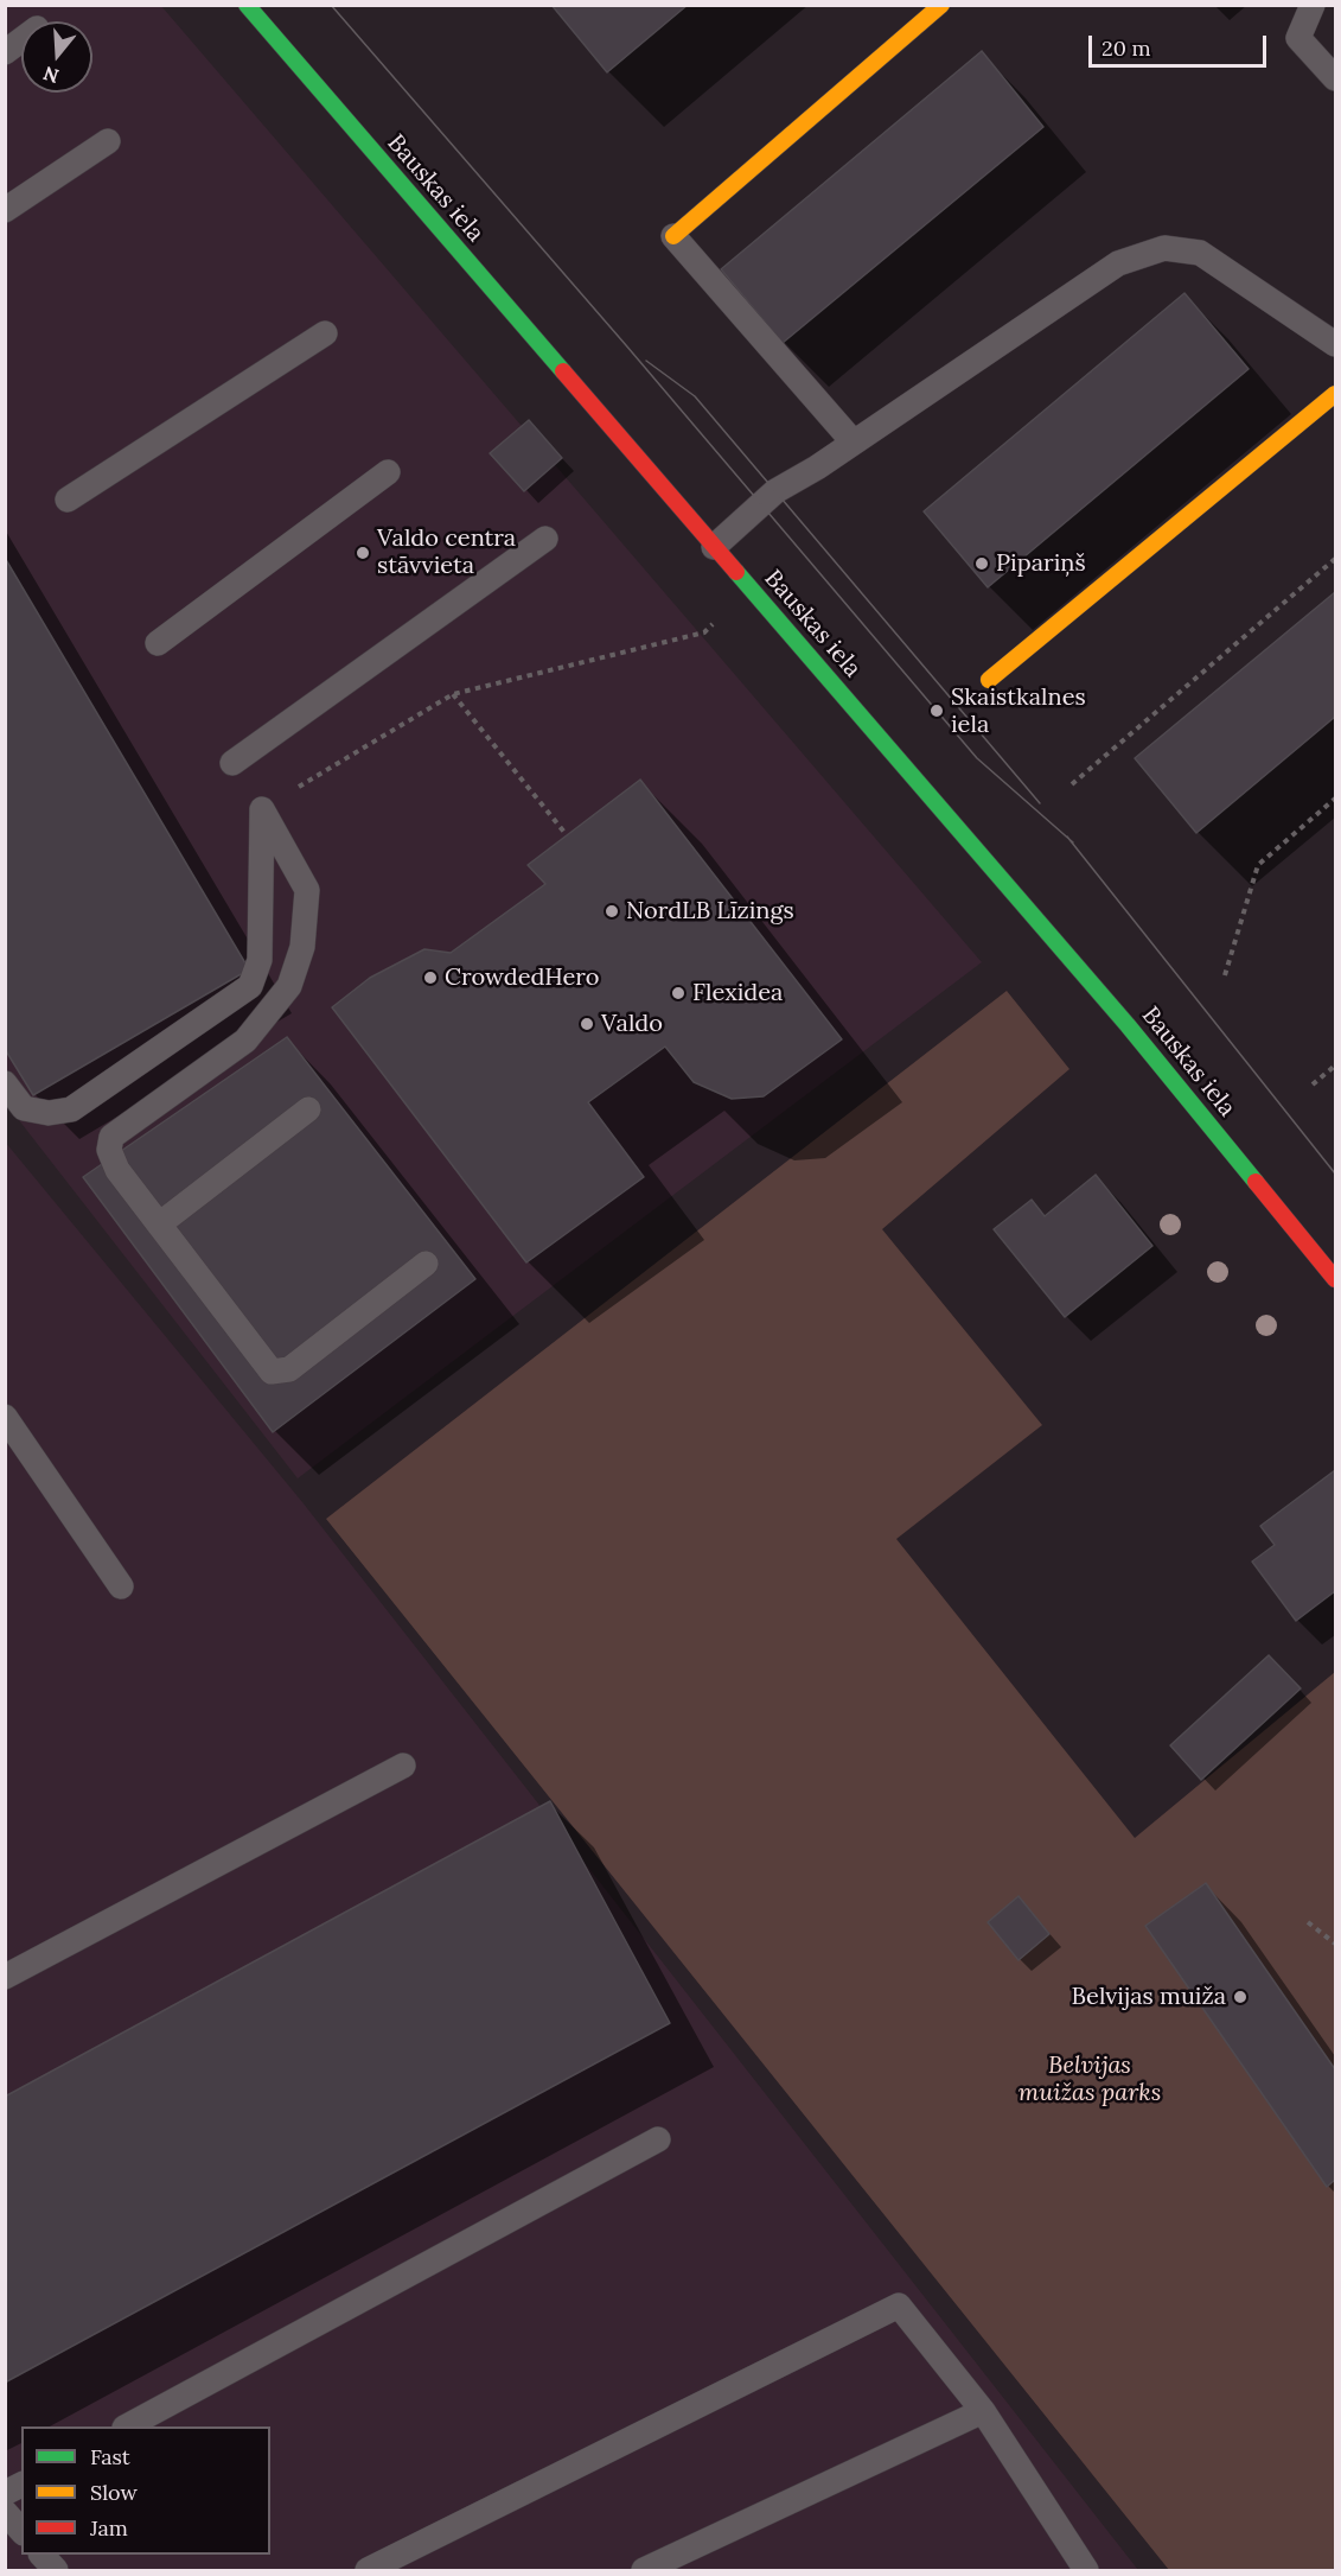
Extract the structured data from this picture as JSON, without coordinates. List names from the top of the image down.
{
  "streets": {
    "street": ["Bauskas iela"]
  },
  "parks": ["Belvijas muižas parks"],
  "places": [
    "Valdo centra stāvvieta",
    "Pipariņš",
    "Skaistkalnes iela",
    "NordLB Līzings",
    "CrowdedHero",
    "Flexidea",
    "Valdo",
    "Belvijas muiža"
  ],
  "legend": ["Fast", "Slow", "Jam"],
  "scale_bar": "20 m",
  "north": "bottom"
}
